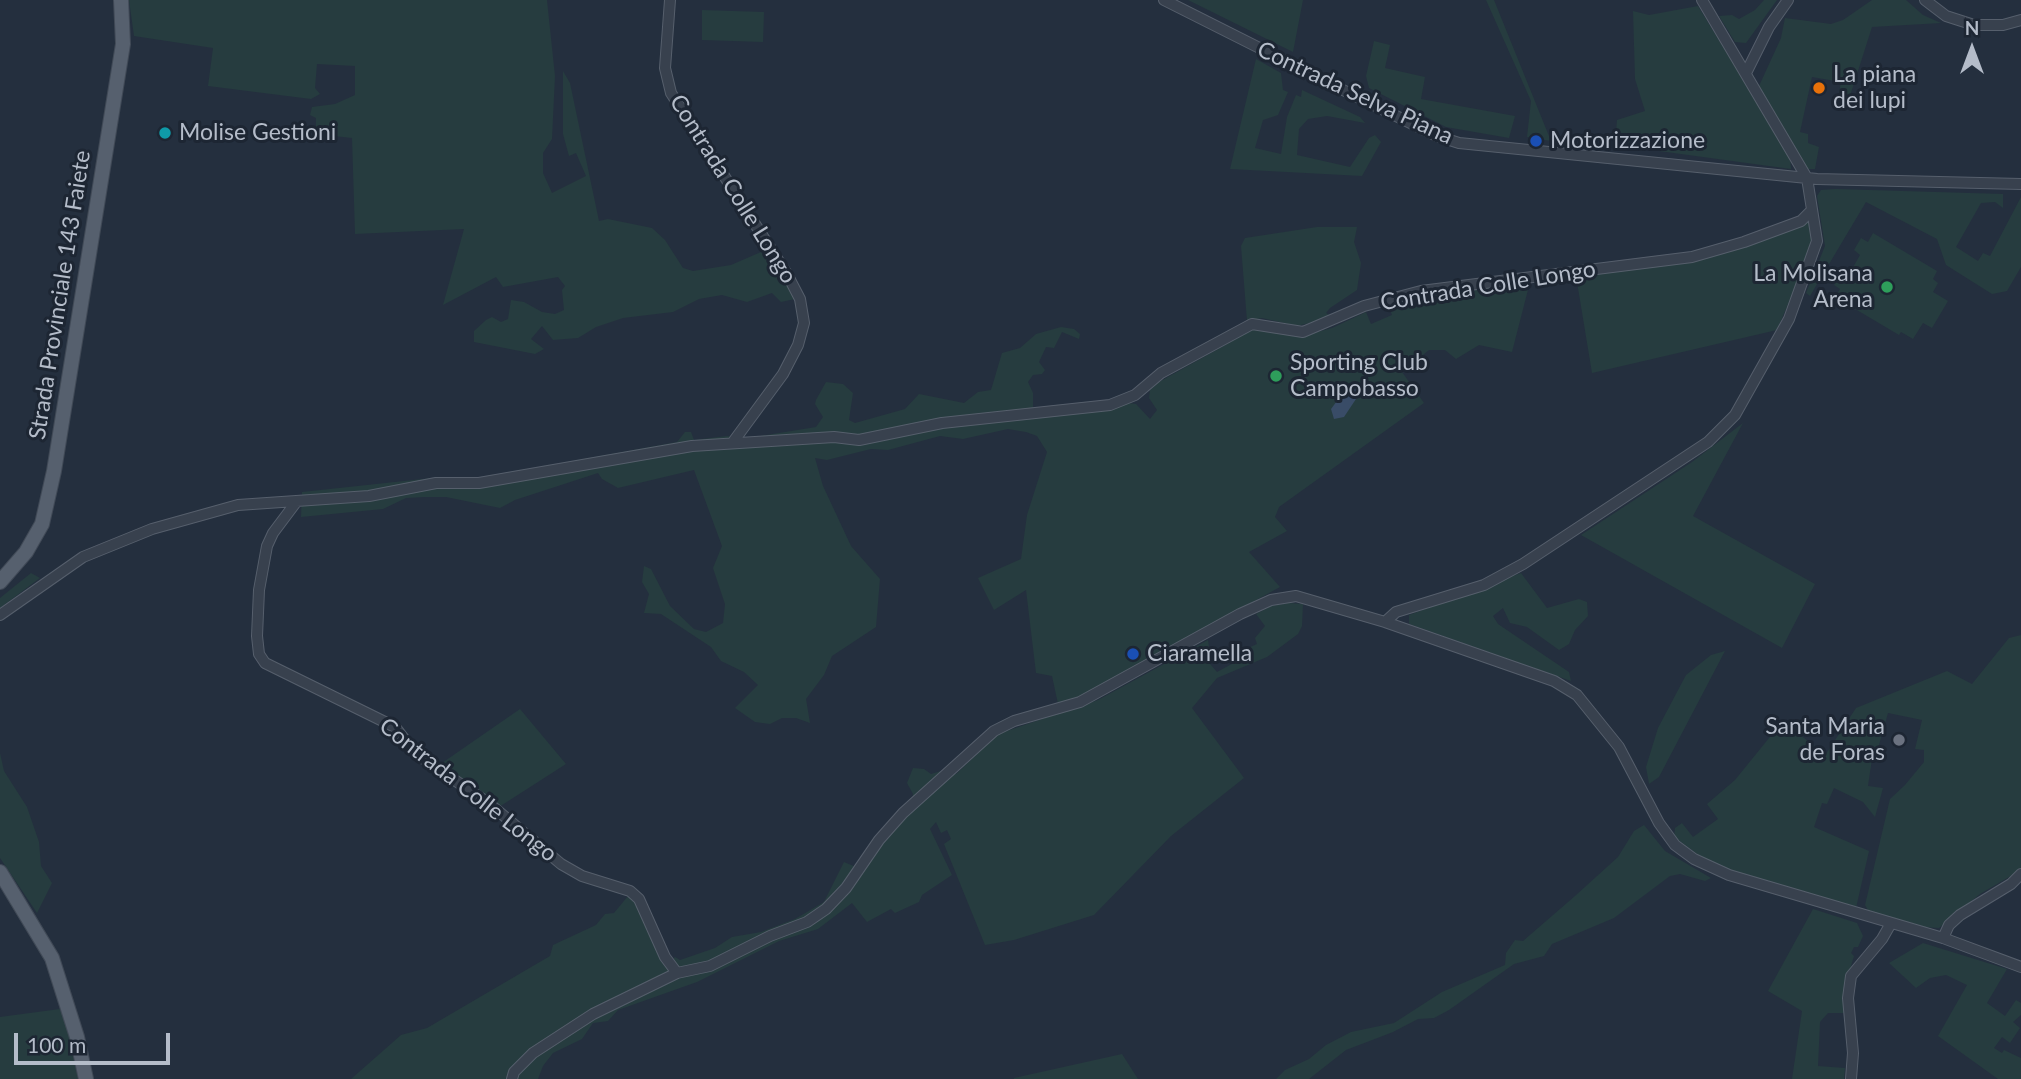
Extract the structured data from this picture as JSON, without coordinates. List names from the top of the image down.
{
  "streets": {
    "main road": ["Strada Provinciale 143 Faiete"],
    "street": ["Contrada Selva Piana", "Contrada Colle Longo"]
  },
  "places": [
    "La piana dei lupi",
    "Molise Gestioni",
    "Motorizzazione",
    "La Molisana Arena",
    "Sporting Club Campobasso",
    "Ciaramella",
    "Santa Maria de Foras"
  ],
  "scale_bar": "100 m",
  "north": "top"
}
